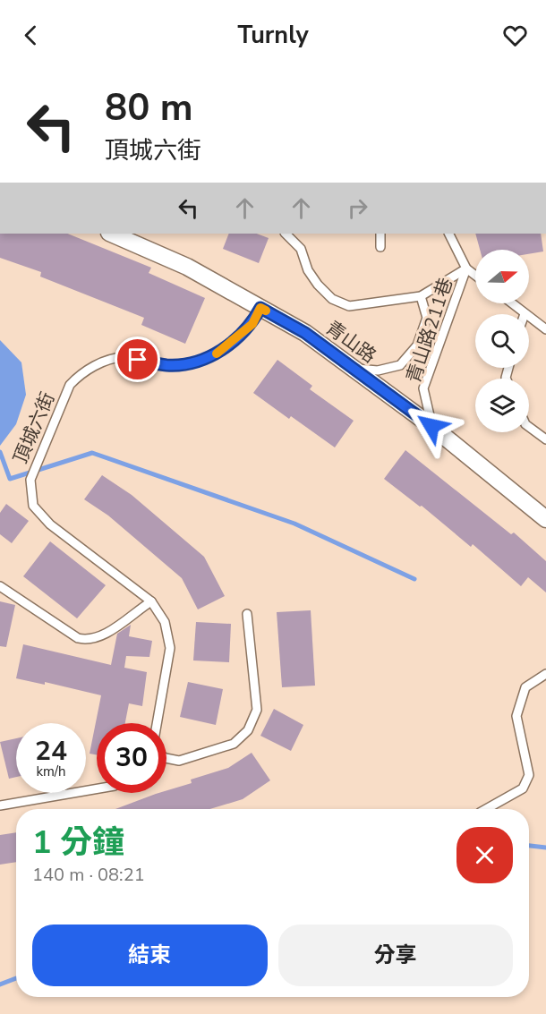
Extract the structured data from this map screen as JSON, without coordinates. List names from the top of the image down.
{
  "streets": {
    "street": ["青山路"],
    "lane": ["青山路211巷", "頂城六街"]
  },
  "crossings": [
    ["青山路211巷", "青山路"],
    ["青山路", "頂城六街"]
  ],
  "north": "right",
  "page": {
    "header": "Turnly",
    "turn": ["80 m", "頂城六街"],
    "speed": "24 km/h",
    "limit": "30",
    "heading": ["1 分鐘", "140 m · 08:21"],
    "buttons": ["結束", "分享"]
  }
}
